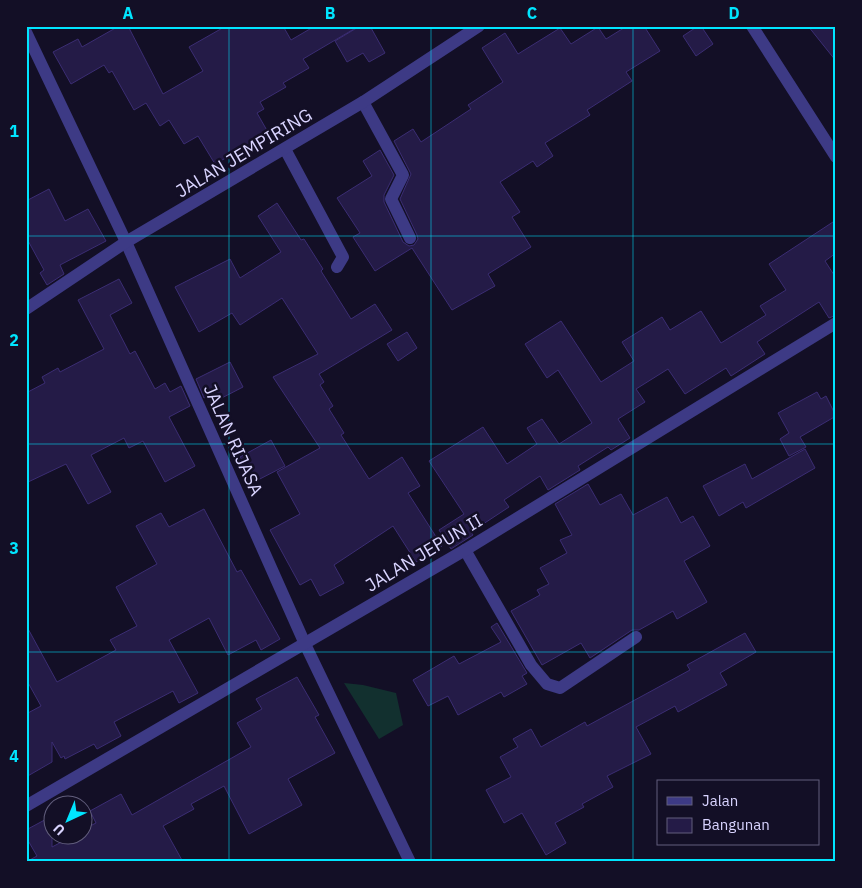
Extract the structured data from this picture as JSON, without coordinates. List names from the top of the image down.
{
  "streets": {
    "street": ["JALAN JEMPIRING", "JALAN RIJASA", "JALAN JEPUN II"]
  },
  "crossings": [
    ["JALAN JEMPIRING", "JALAN RIJASA"],
    ["JALAN RIJASA", "JALAN JEPUN II"]
  ],
  "legend": ["Jalan", "Bangunan"],
  "north": "bottom left",
  "grid": {
    "columns": [
      "A",
      "B",
      "C",
      "D"
    ],
    "rows": [
      "1",
      "2",
      "3",
      "4"
    ]
  }
}
